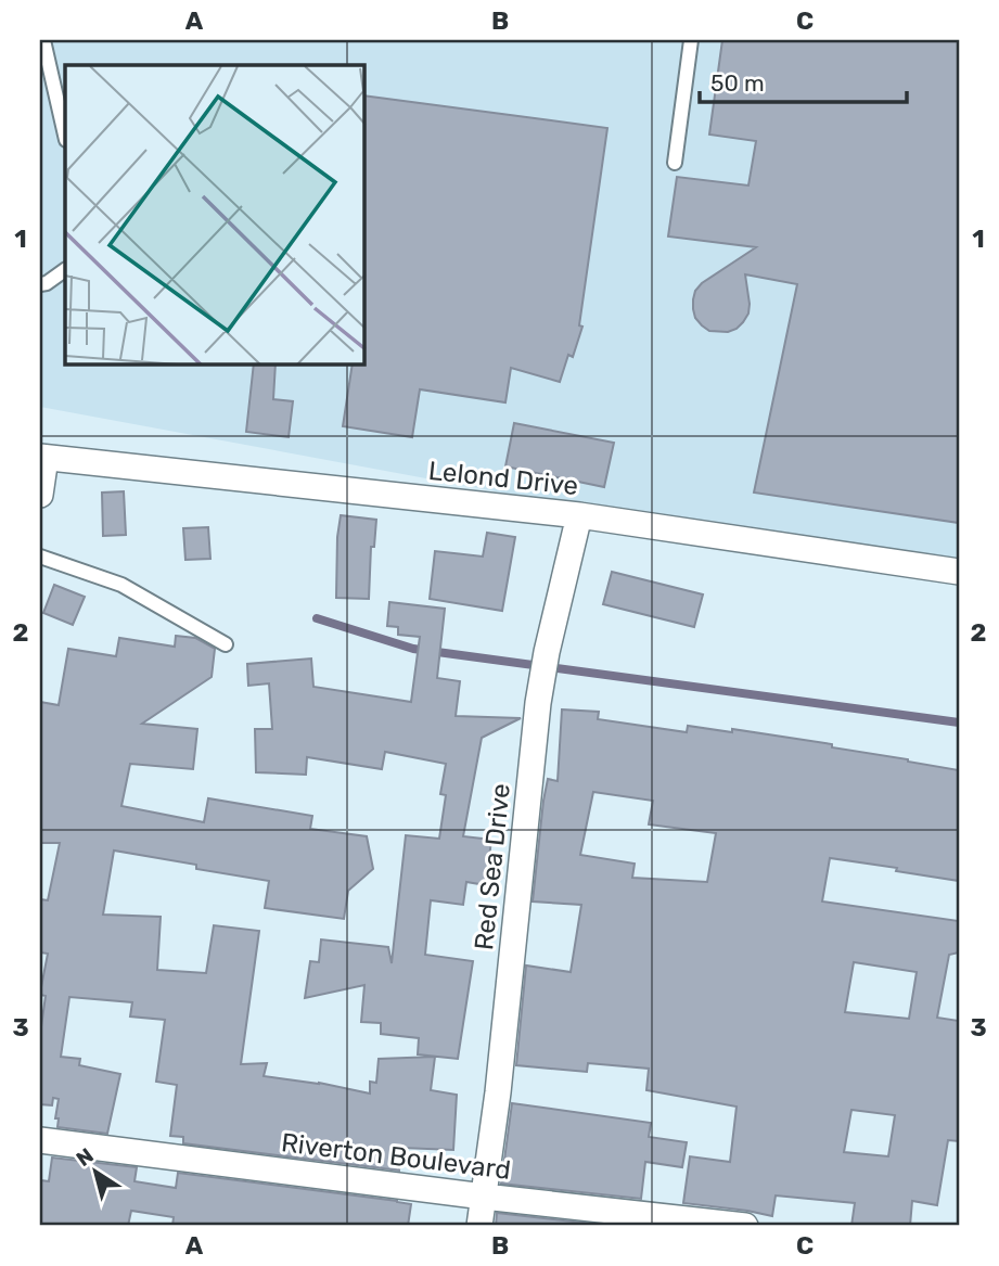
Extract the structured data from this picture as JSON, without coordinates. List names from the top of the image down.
{
  "streets": {
    "street": ["Lelond Drive", "Red Sea Drive", "Riverton Boulevard"]
  },
  "crossings": [
    ["Lelond Drive", "Red Sea Drive"],
    ["Red Sea Drive", "Riverton Boulevard"]
  ],
  "scale_bar": "50 m",
  "north": "top left",
  "grid": {
    "columns": ["A", "B", "C"],
    "rows": ["1", "2", "3"]
  }
}
